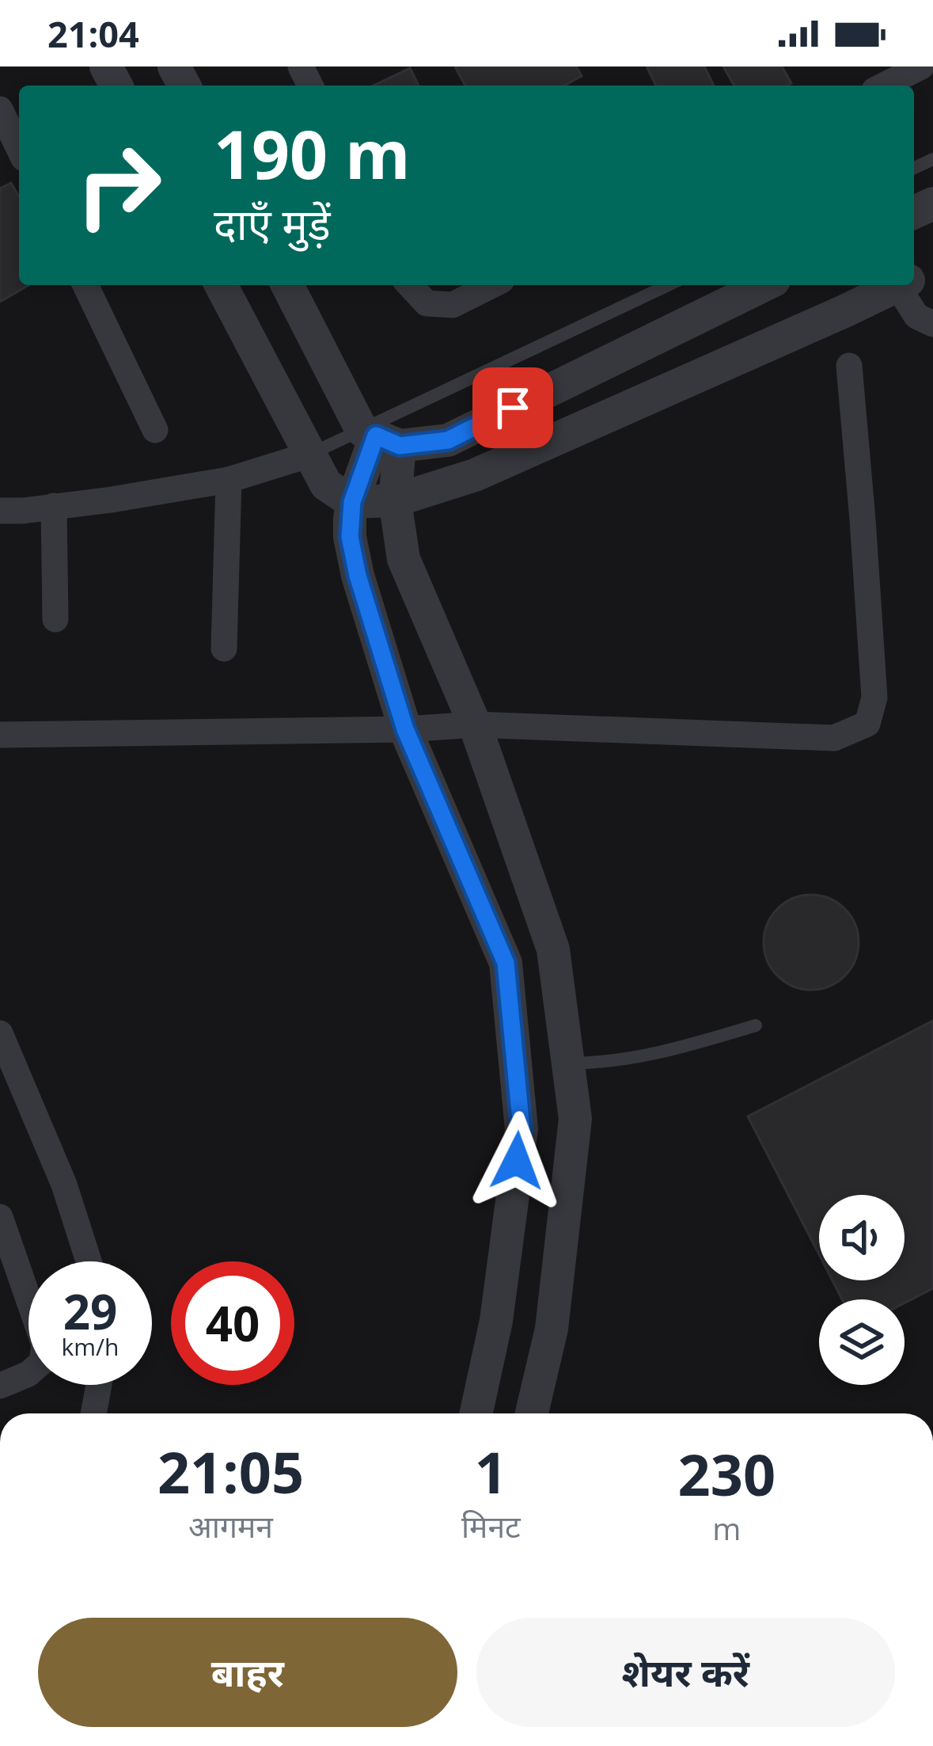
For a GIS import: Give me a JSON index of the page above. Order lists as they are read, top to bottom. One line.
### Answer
{"page":{"status":"21:04","turn":["190 m","दाएँ मुड़ें"],"speed":"29 km/h","limit":"40","eta":["21:05","आगमन","1","मिनट","230","m"],"buttons":["बाहर","शेयर करें"]}}
